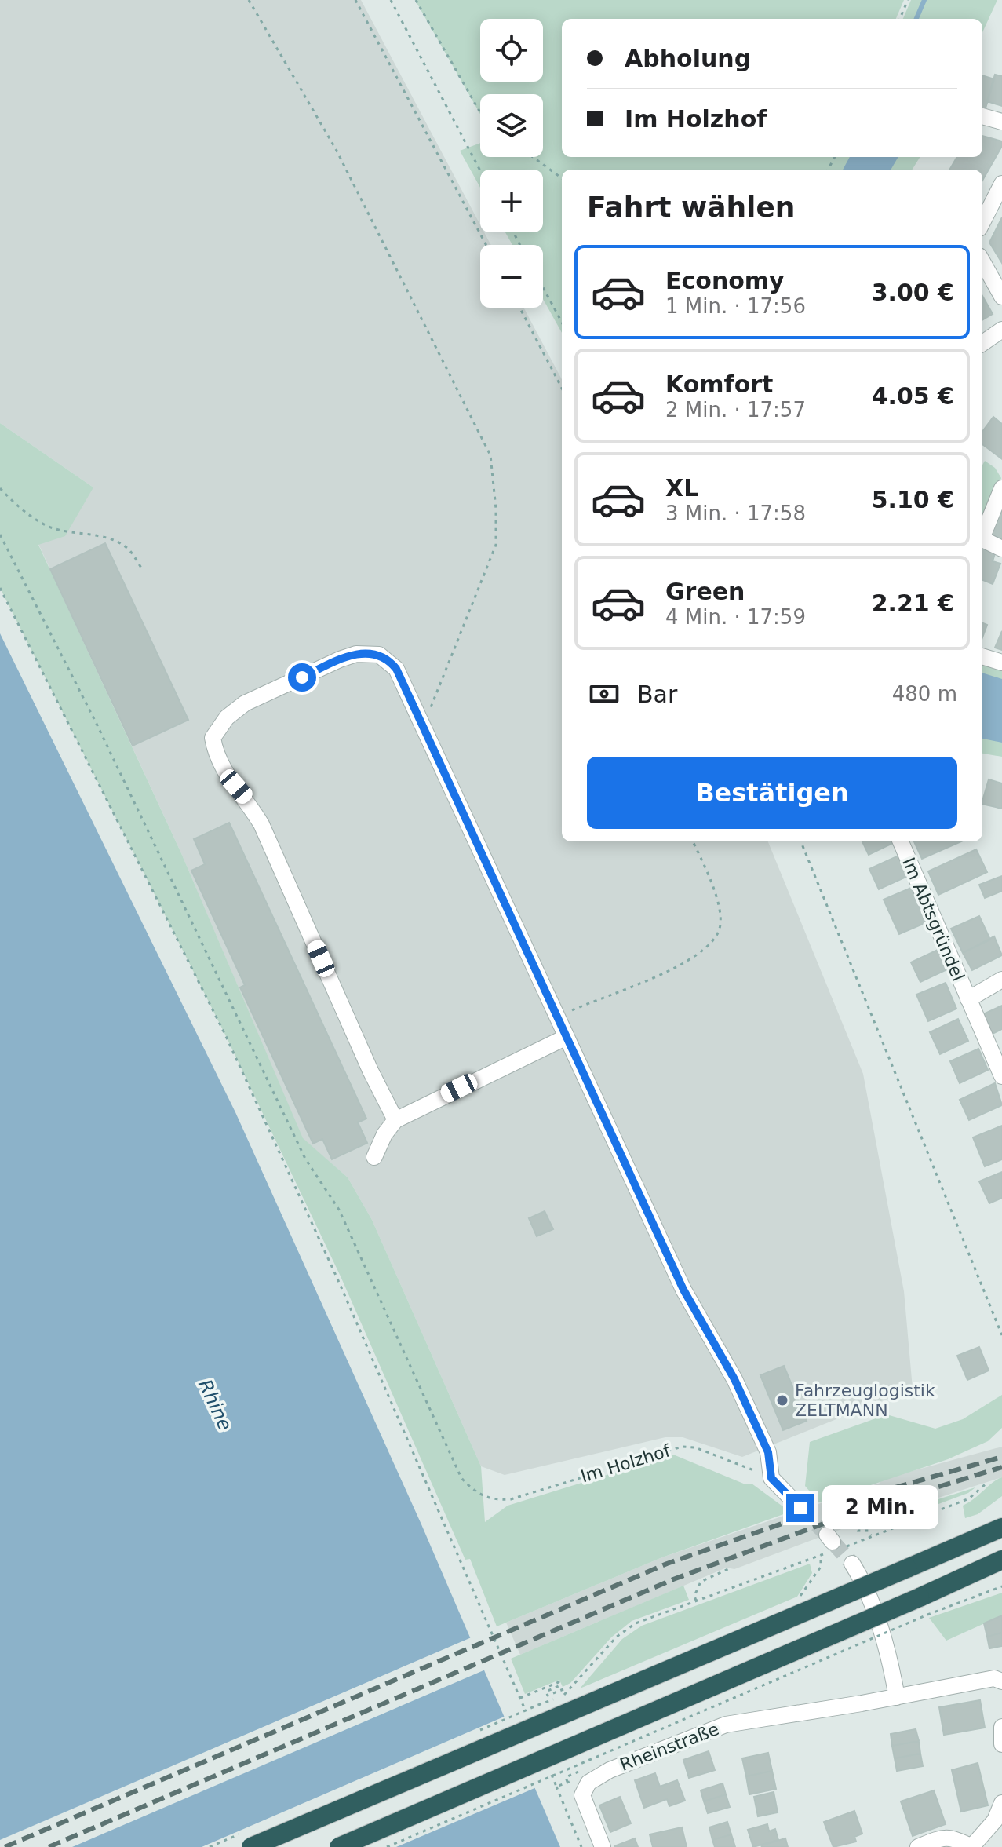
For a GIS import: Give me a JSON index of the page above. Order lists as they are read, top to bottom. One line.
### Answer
{"streets":{"street":["Im Abtsgründel","Rheinstraße"],"path":["Im Holzhof"]},"water":["Rhine"],"places":["Fahrzeuglogistik ZELTMANN"],"page":{"map_buttons":["+","−"],"banner":["Abholung","Im Holzhof"],"heading":"Fahrt wählen","list":[{"name":"Economy","note":"1 Min. · 17:56","value":"3.00 €"},{"name":"Komfort","note":"2 Min. · 17:57","value":"4.05 €"},{"name":"XL","note":"3 Min. · 17:58","value":"5.10 €"},{"name":"Green","note":"4 Min. · 17:59","value":"2.21 €"}],"pay":["Bar","480 m"],"buttons":"Bestätigen","bubble":"2 Min."}}
